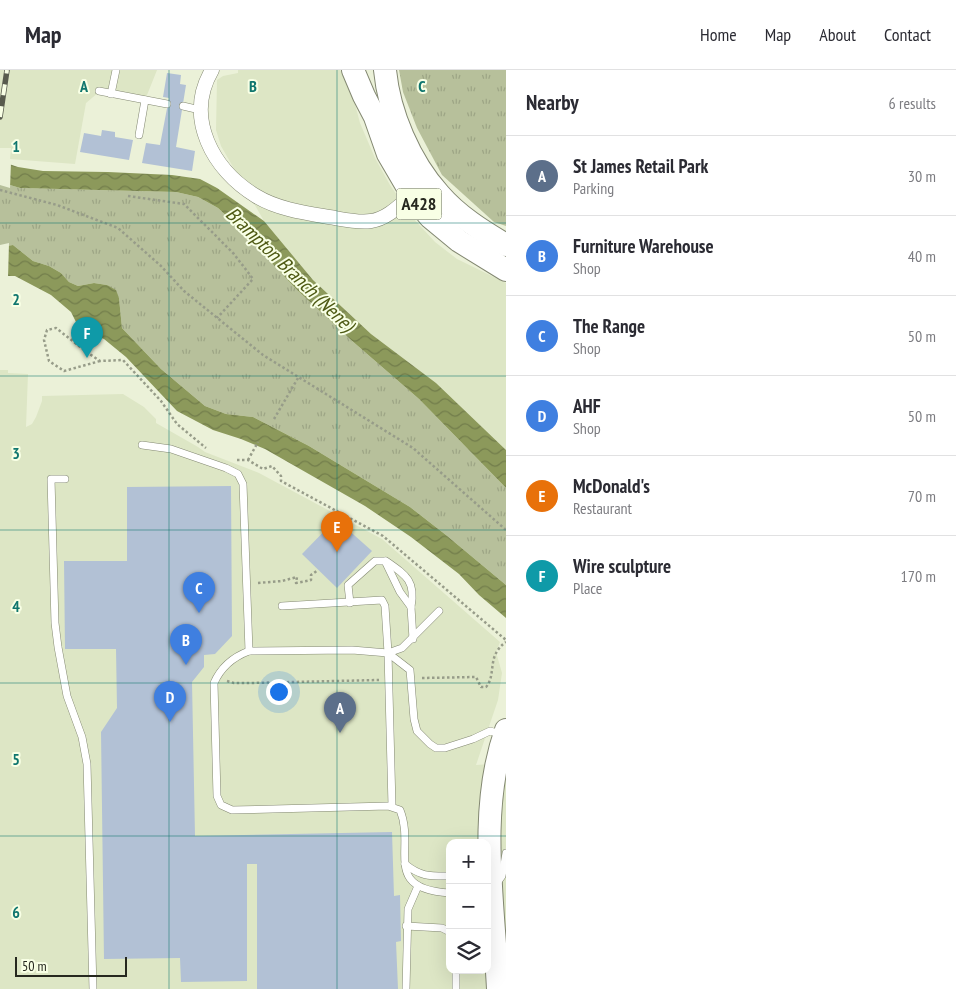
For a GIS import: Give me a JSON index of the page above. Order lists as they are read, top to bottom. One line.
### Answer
{"streets":{"main road":["A428"]},"water":["Brampton Branch (Nene)"],"scale_bar":"50 m","page":{"header":"Map","nav":["Home","Map","About","Contact"],"heading":["Nearby","6 results"],"list":[{"mark":"A","name":"St James Retail Park","note":"Parking","value":"30 m"},{"mark":"B","name":"Furniture Warehouse","note":"Shop","value":"40 m"},{"mark":"C","name":"The Range","note":"Shop","value":"50 m"},{"mark":"D","name":"AHF","note":"Shop","value":"50 m"},{"mark":"E","name":"McDonald's","note":"Restaurant","value":"70 m"},{"mark":"F","name":"Wire sculpture","note":"Place","value":"170 m"}],"pins":["F","E","C","B","D","A"],"map_buttons":["+","−"],"scale":"50 m"},"grid":{"columns":["A","B","C"],"rows":["1","2","3","4","5","6"]}}
